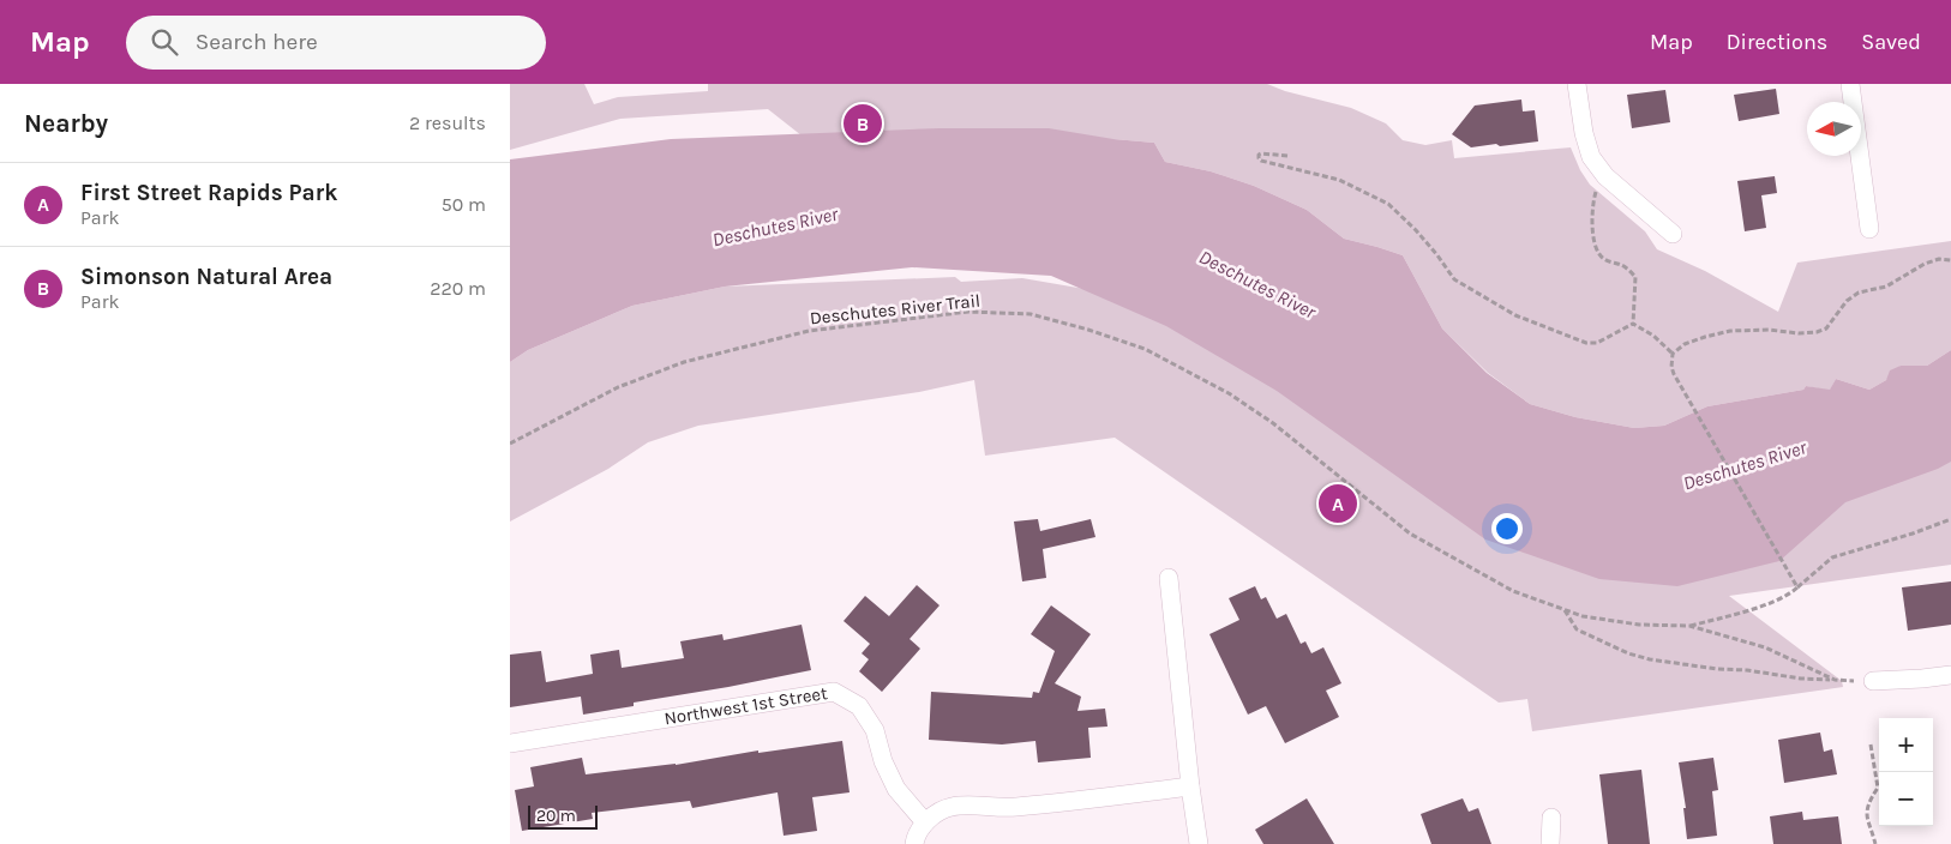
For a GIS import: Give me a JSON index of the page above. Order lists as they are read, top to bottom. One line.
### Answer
{"streets":{"street":["Northwest 1st Street"],"path":["Deschutes River Trail"]},"water":["Deschutes River"],"scale_bar":"20 m","north":"left","page":{"header":"Map","search":"Search here","nav":["Map","Directions","Saved"],"heading":["Nearby","2 results"],"pins":["B","A"],"list":[{"mark":"A","name":"First Street Rapids Park","note":"Park","value":"50 m"},{"mark":"B","name":"Simonson Natural Area","note":"Park","value":"220 m"}],"map_buttons":["+","−"],"scale":"20 m"}}
